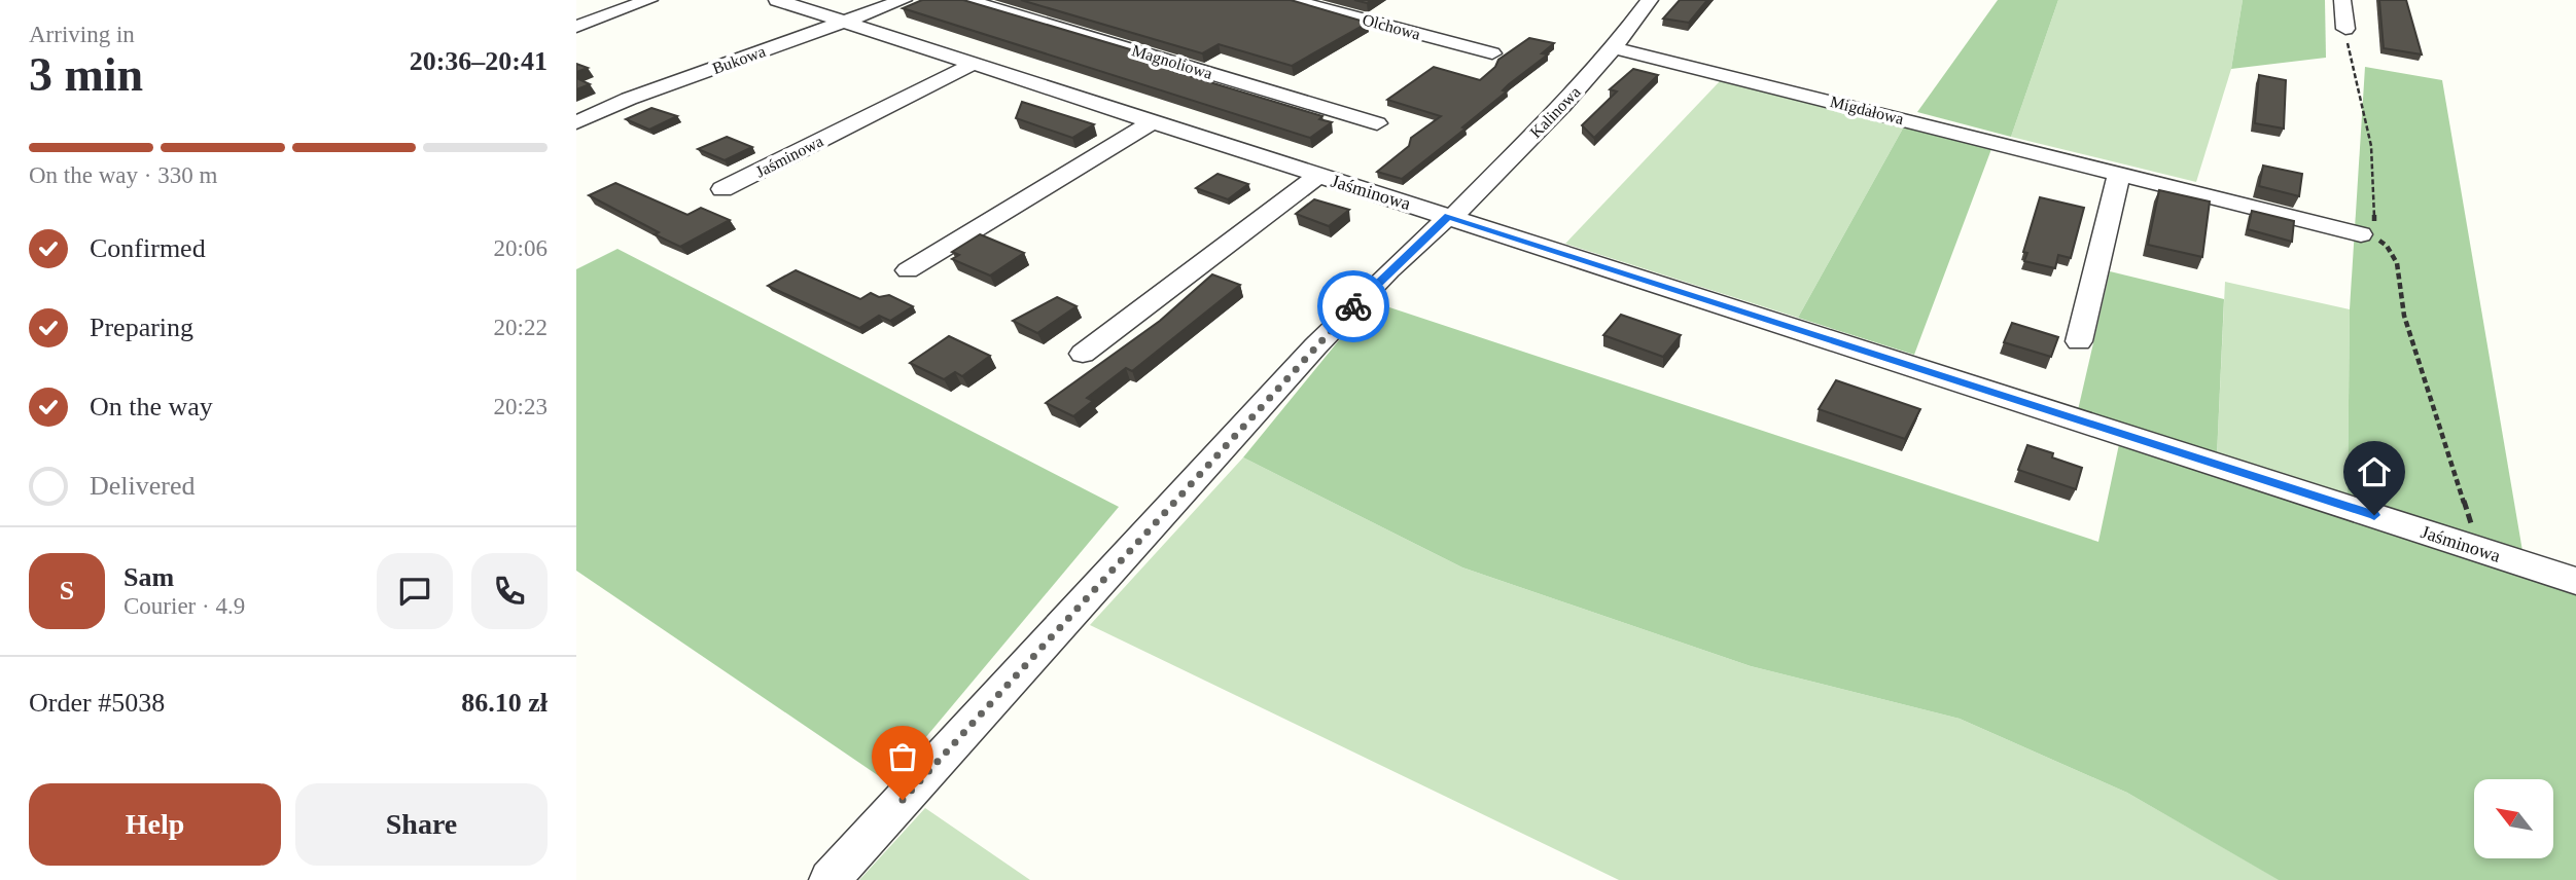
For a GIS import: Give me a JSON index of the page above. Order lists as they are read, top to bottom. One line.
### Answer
{"streets":{"street":["Olchowa","Bukowa","Magnoliowa","Migdałowa","Kalinowa","Jaśminowa"]},"crossings":[["Bukowa","Jaśminowa"],["Migdałowa","Kalinowa"],["Kalinowa","Jaśminowa"]],"north":"top left","page":{"heading":["3 min","Arriving in","20:36–20:41"],"panel":["Sam","Courier · 4.9","Order #5038","86.10 zł"],"bar":"On the way · 330 m","list":[["Confirmed","20:06"],["Preparing","20:22"],["On the way","20:23"],"Delivered"],"round":"S","buttons":["Help","Share"]}}
